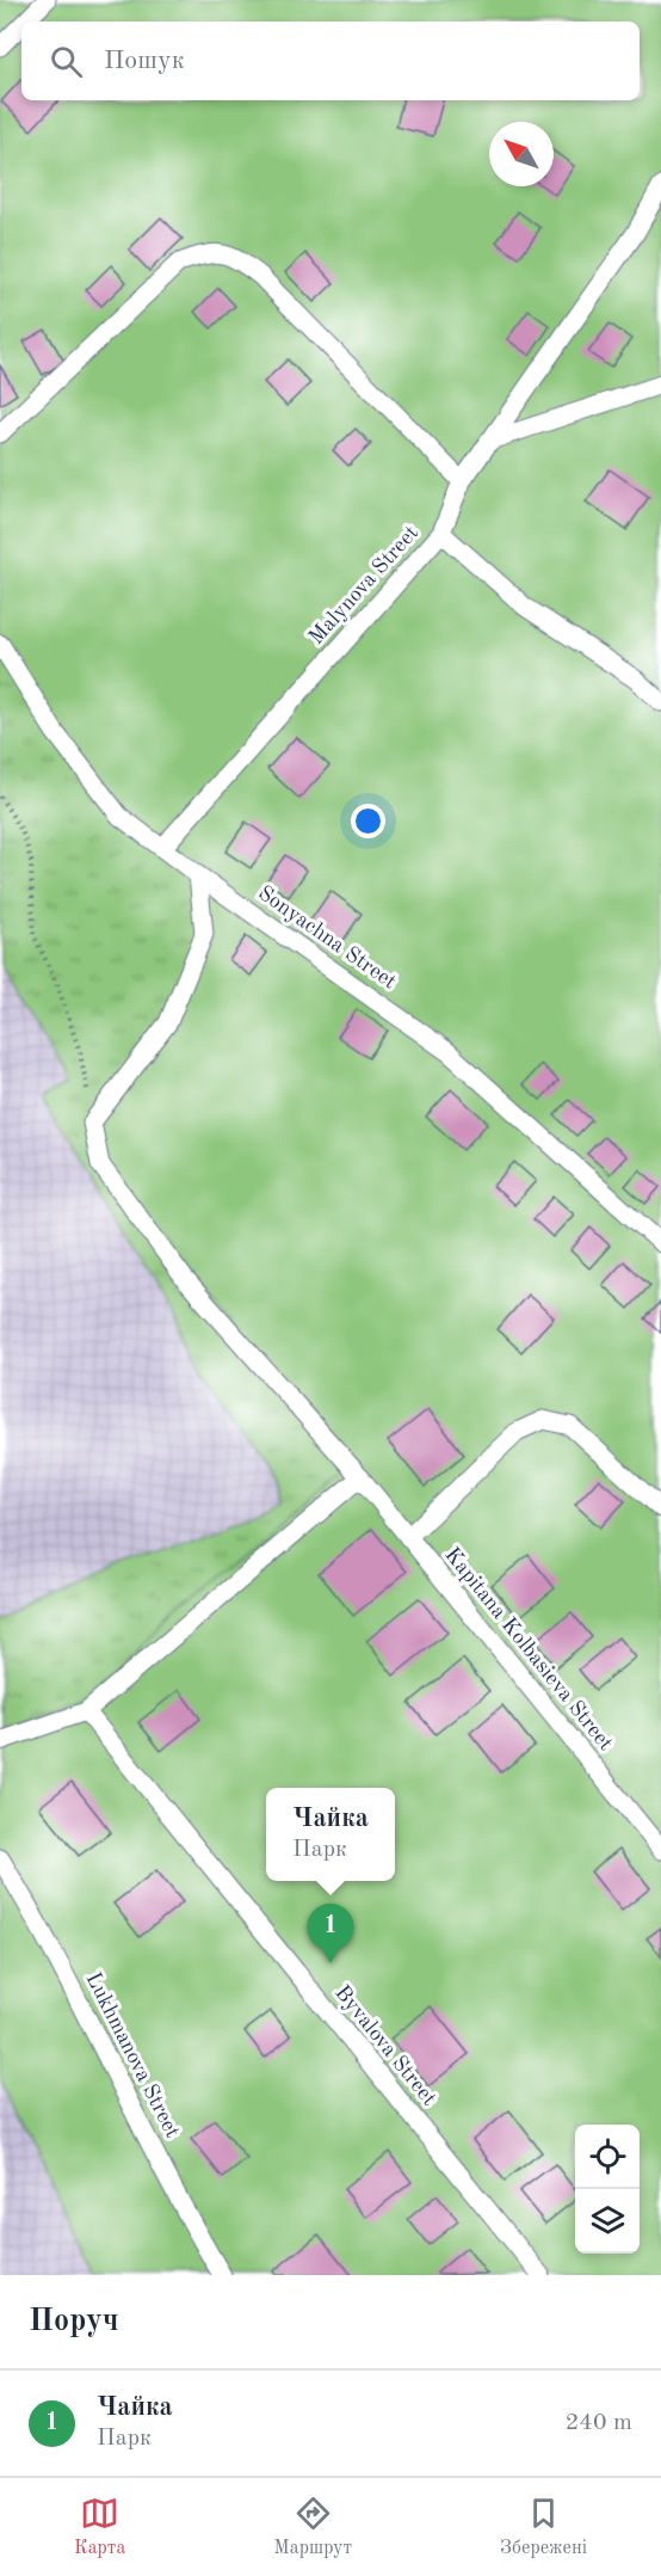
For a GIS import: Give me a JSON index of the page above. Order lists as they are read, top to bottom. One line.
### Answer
{"streets":{"lane":["Malynova Street","Sonyachna Street","Kapitana Kolbasieva Street","Byvalova Street","Lukhmanova Street"]},"crossings":[["Malynova Street","Sonyachna Street"]],"north":"top left","page":{"search":"Пошук","popup":["Чайка","Парк"],"pins":"1","heading":"Поруч","list":[{"mark":"1","name":"Чайка","note":"Парк","value":"240 m"}],"nav":["Карта","Маршрут","Збережені"]}}
